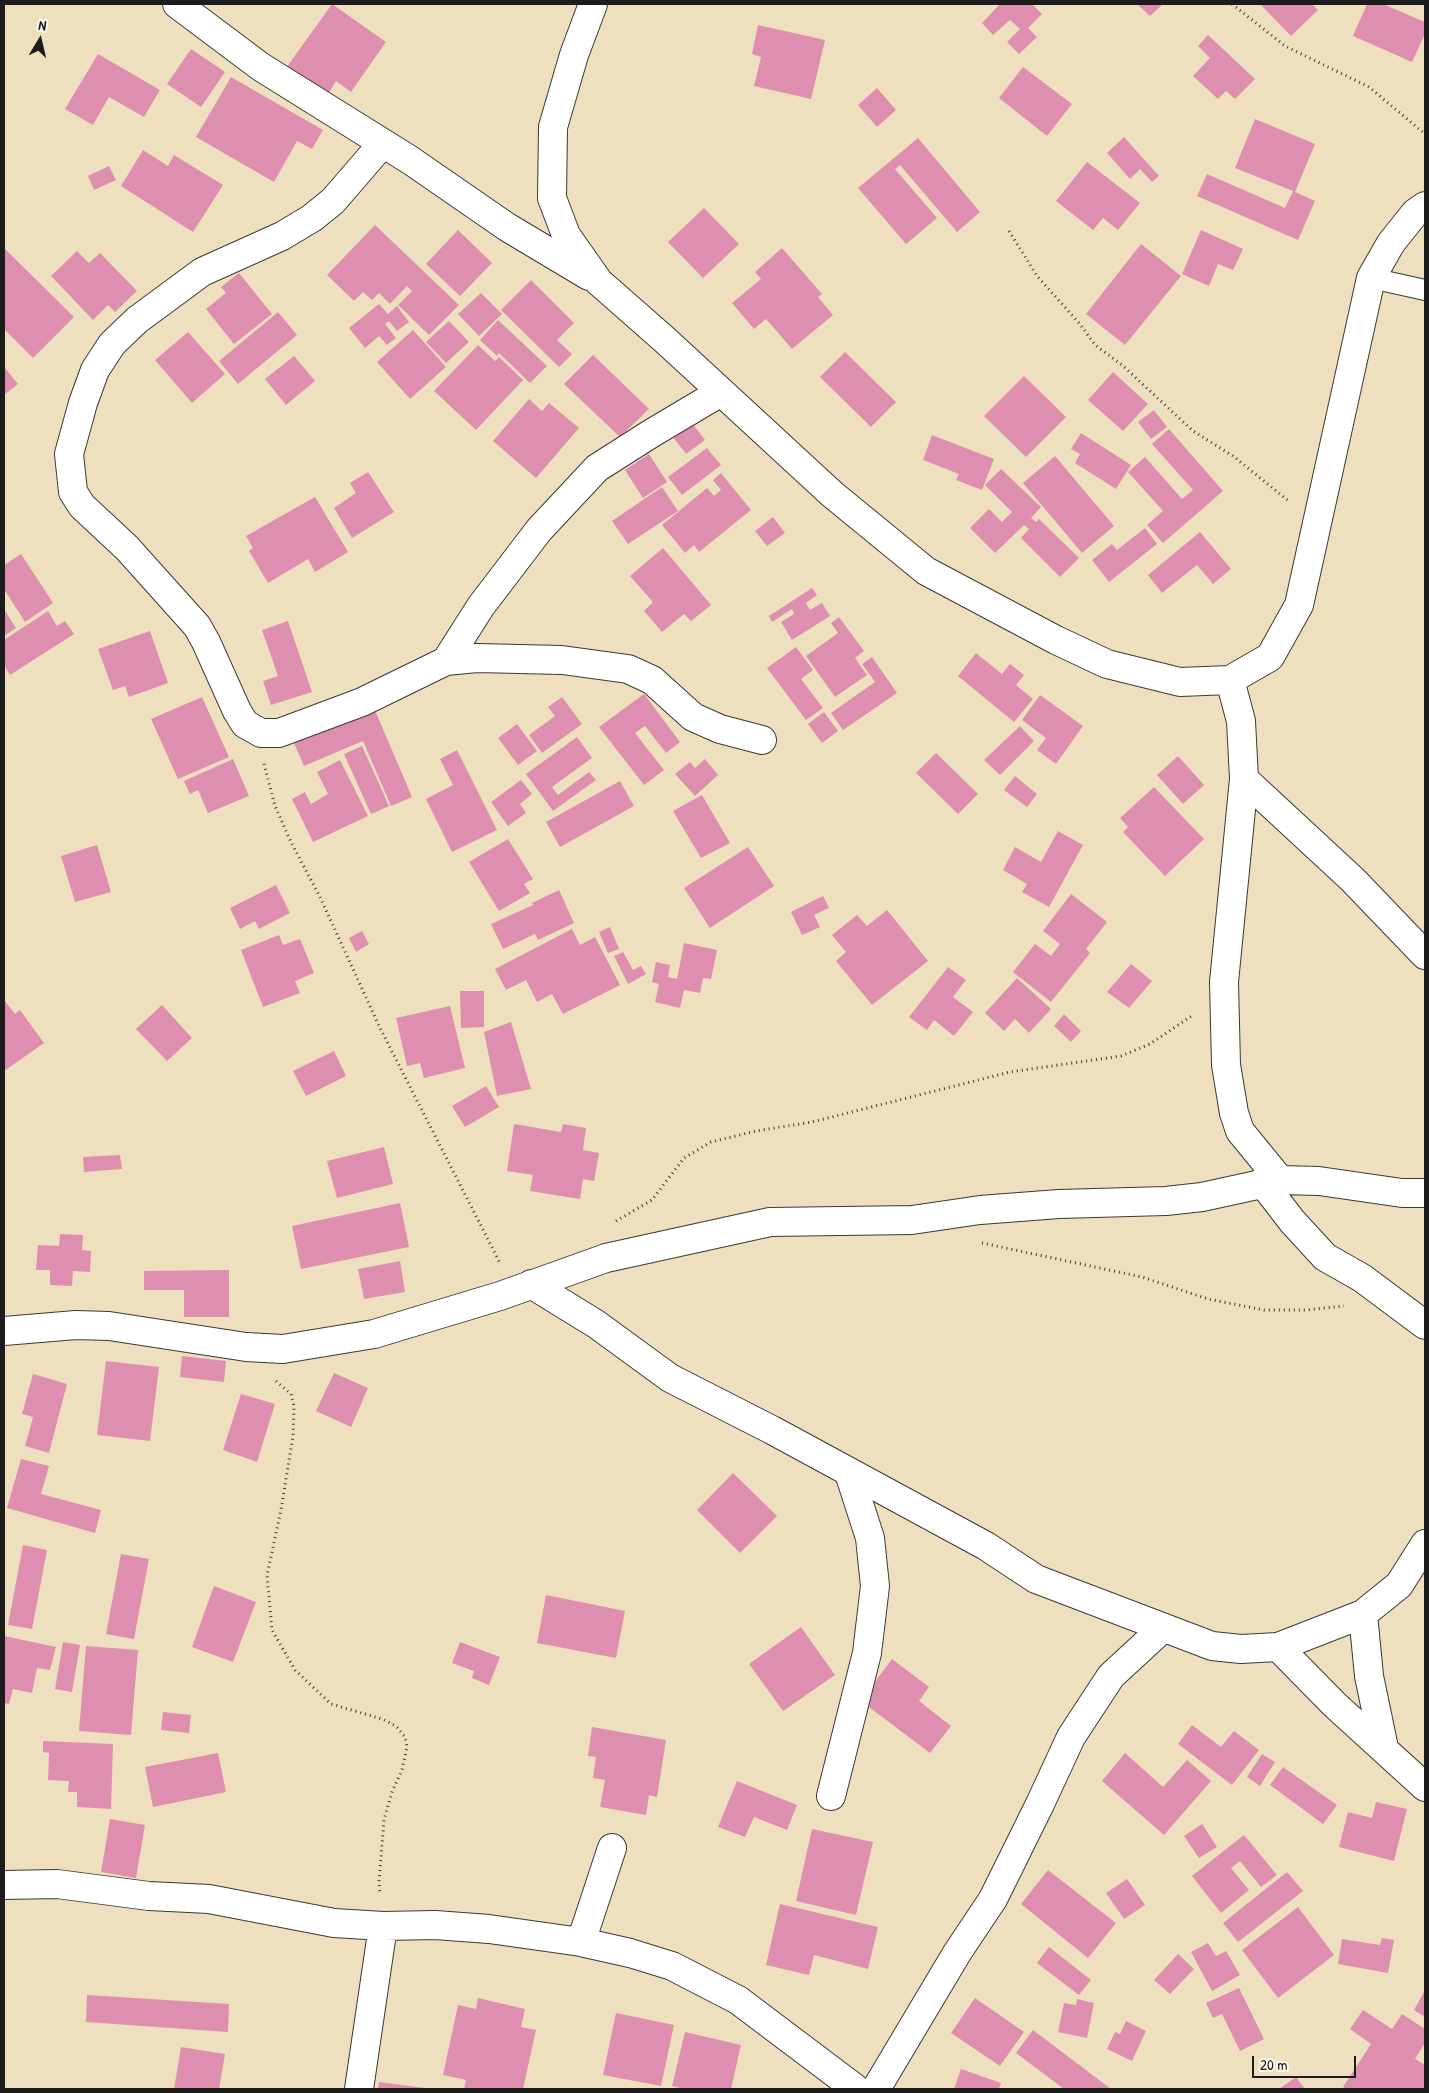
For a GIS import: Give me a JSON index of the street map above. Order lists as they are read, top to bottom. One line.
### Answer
{"scale_bar":"20 m","north":"top"}
